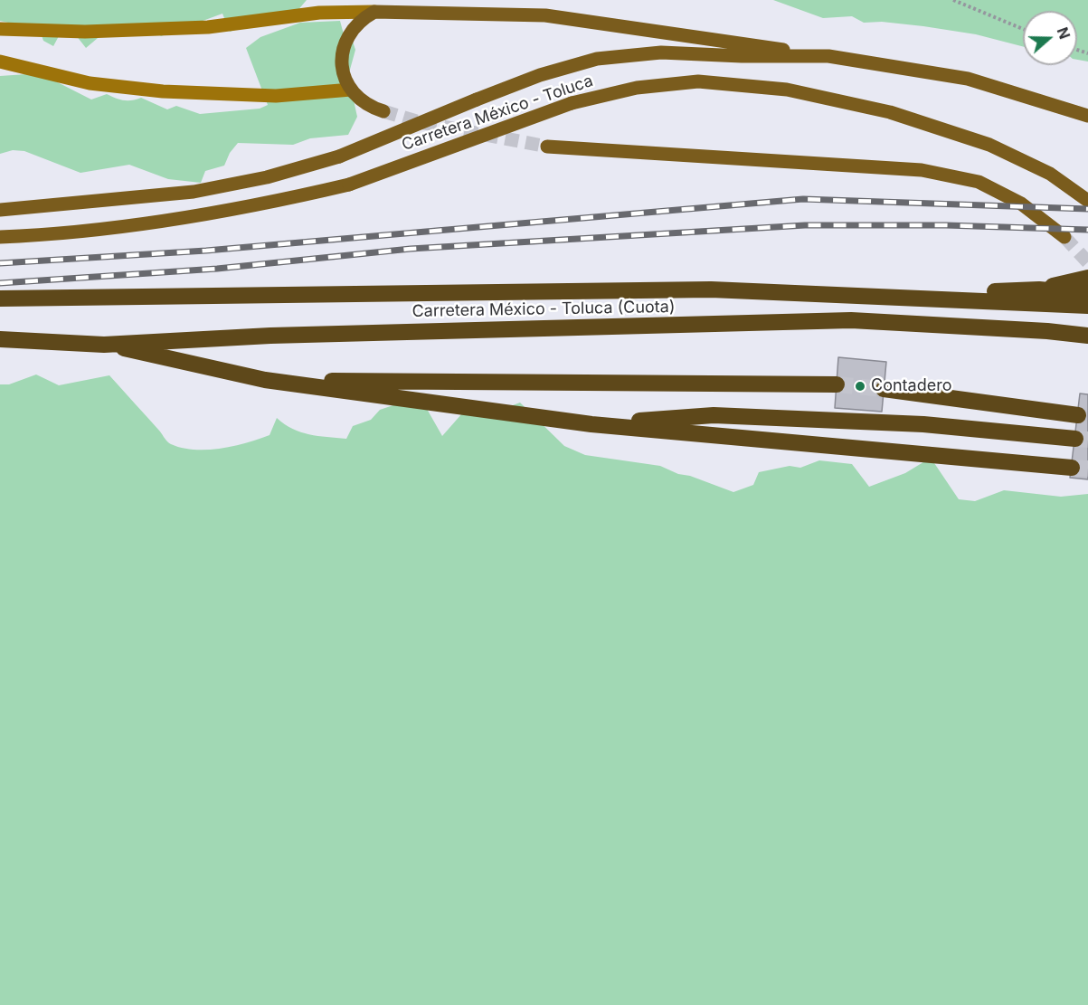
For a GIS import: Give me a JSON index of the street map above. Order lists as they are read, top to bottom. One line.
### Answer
{"streets":{"highway":["Carretera México - Toluca (Cuota)"],"main road":["Carretera México - Toluca"]},"places":["Contadero"],"north":"right"}
